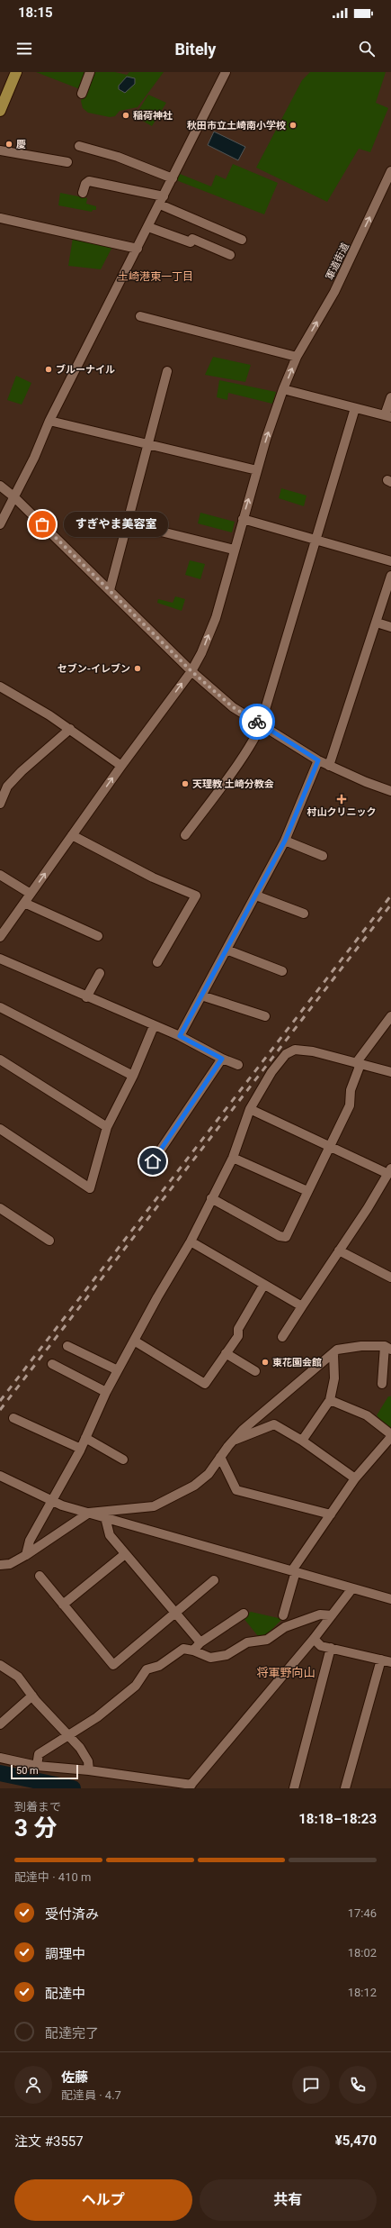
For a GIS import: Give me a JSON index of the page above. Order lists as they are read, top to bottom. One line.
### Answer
{"streets":{"street":["軍道街道"]},"districts":["土崎港東一丁目","将軍野向山"],"places":{"other":["稲荷神社","秋田市立土崎南小学校","慶","ブルーナイル","すぎやま美容室","セブン-イレブン","天理教 土崎分教会","東花園会館"],"health":["村山クリニック"]},"scale_bar":"50 m","page":{"status":"18:15","header":"Bitely","bubble":"すぎやま美容室","scale":"50 m","heading":["3 分","到着まで","18:18–18:23"],"panel":["佐藤","配達員 · 4.7","注文 #3557","¥5,470"],"bar":"配達中 · 410 m","list":[["受付済み","17:46"],["調理中","18:02"],["配達中","18:12"],"配達完了"],"buttons":["ヘルプ","共有"]}}
